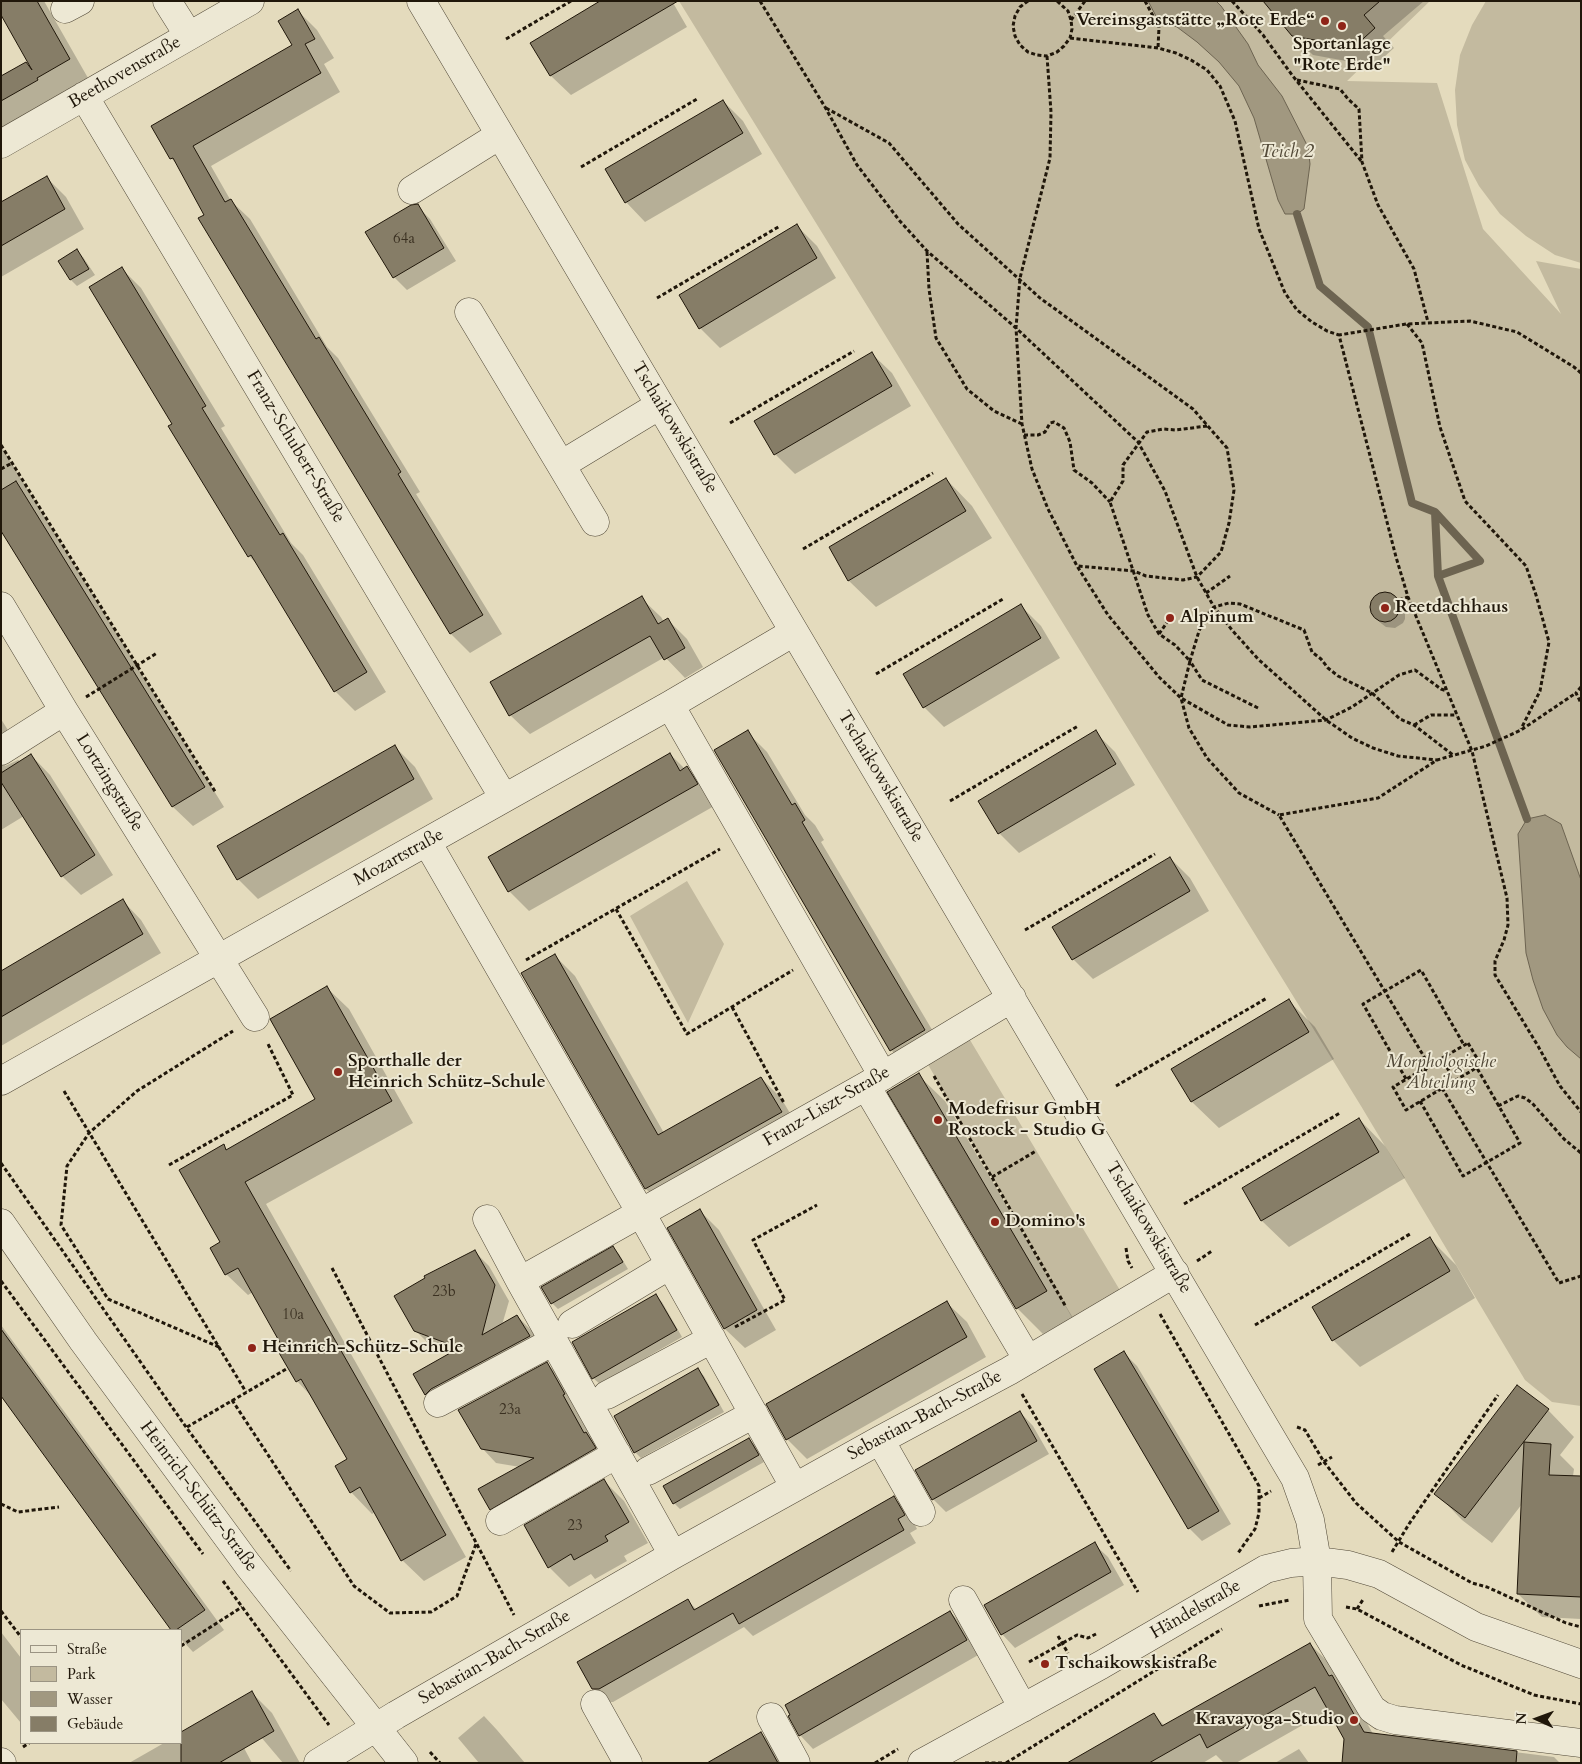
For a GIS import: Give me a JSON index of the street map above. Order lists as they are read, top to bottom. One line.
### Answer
{"streets":{"street":["Beethovenstraße","Tschaikowskistraße","Franz-Schubert-Straße","Lortzingstraße","Mozartstraße","Franz-Liszt-Straße","Sebastian-Bach-Straße","Heinrich-Schütz-Straße","Händelstraße"]},"crossings":[["Beethovenstraße","Franz-Schubert-Straße"],["Tschaikowskistraße","Mozartstraße"],["Tschaikowskistraße","Franz-Liszt-Straße"],["Tschaikowskistraße","Sebastian-Bach-Straße"],["Tschaikowskistraße","Händelstraße"],["Franz-Schubert-Straße","Mozartstraße"],["Lortzingstraße","Mozartstraße"],["Sebastian-Bach-Straße","Heinrich-Schütz-Straße"]],"water":["Teich 2"],"parks":["Morphologische Abteilung"],"places":["Vereinsgaststätte „Rote Erde“","Sportanlage \"Rote Erde\"","Reetdachhaus","Alpinum","Sporthalle der Heinrich Schütz-Schule","Modefrisur GmbH Rostock - Studio G","Domino's","Heinrich-Schütz-Schule","Tschaikowskistraße","Kravayoga-Studio"],"house_numbers":["64a","23b","10a","23a","23"],"legend":["Straße","Park","Wasser","Gebäude"],"north":"left"}
